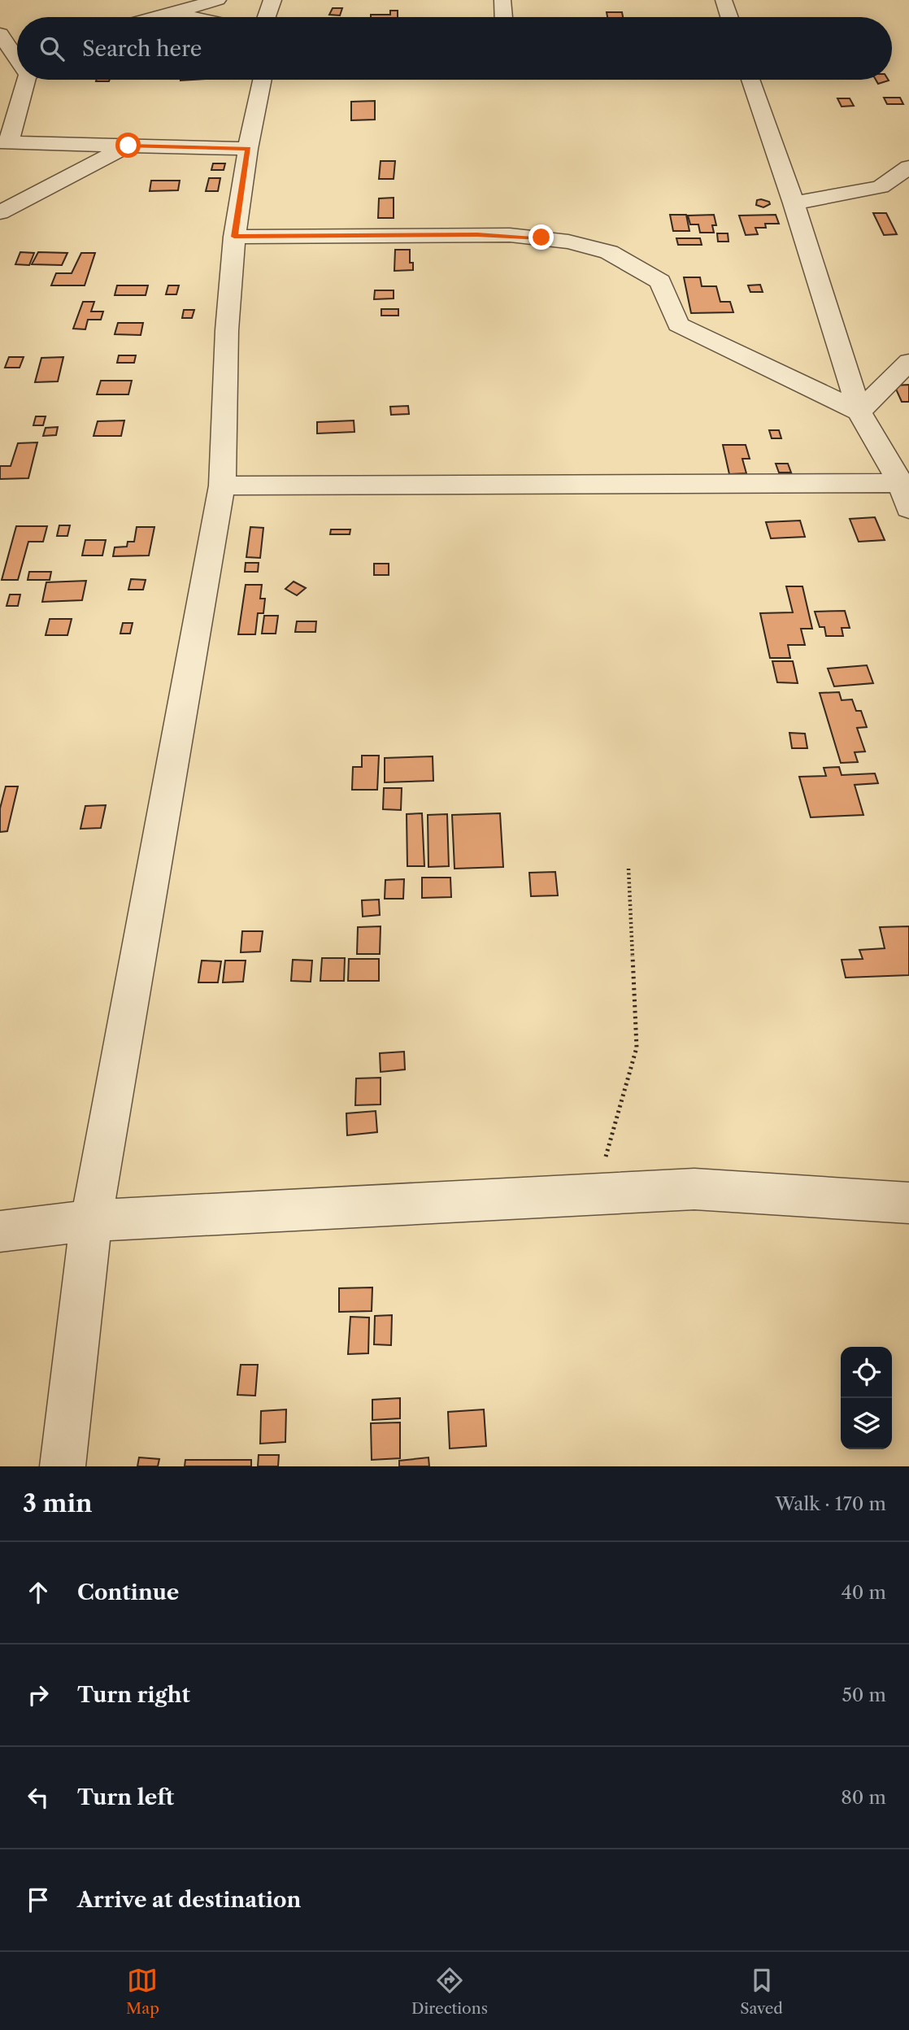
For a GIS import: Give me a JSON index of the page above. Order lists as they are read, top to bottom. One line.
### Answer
{"page":{"search":"Search here","heading":["3 min","Walk · 170 m"],"list":[["Continue","40 m"],["Turn right","50 m"],["Turn left","80 m"],"Arrive at destination"],"nav":["Map","Directions","Saved"]}}
